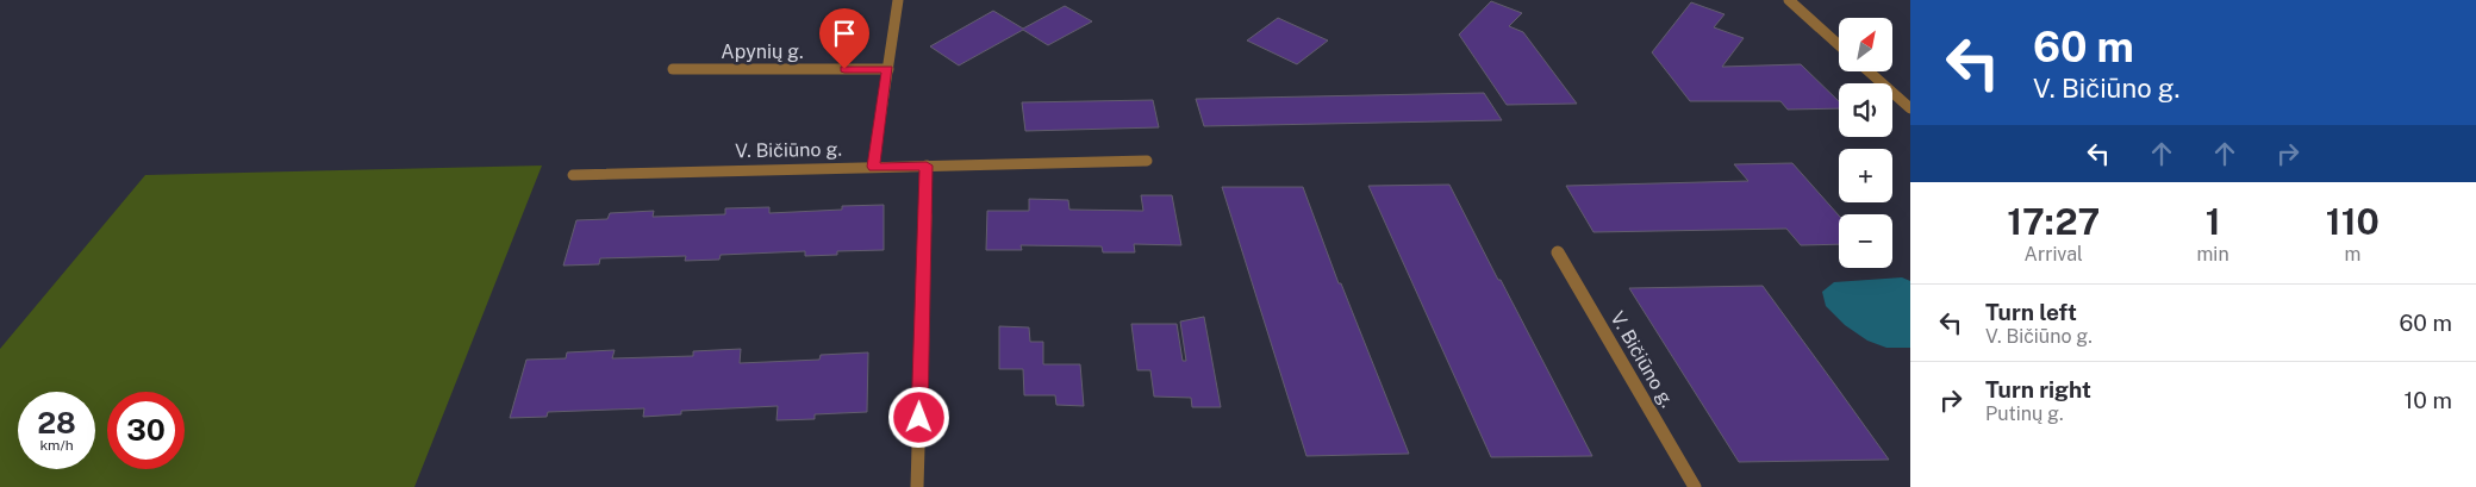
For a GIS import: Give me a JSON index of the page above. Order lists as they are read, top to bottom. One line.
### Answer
{"streets":{"street":["Apynių g.","V. Bičiūno g."]},"north":"top right","page":{"turn":["60 m","V. Bičiūno g."],"map_buttons":["+","−"],"eta":["17:27","Arrival","1","min","110","m"],"list":[{"name":"Turn left","note":"V. Bičiūno g.","value":"60 m"},{"name":"Turn right","note":"Putinų g.","value":"10 m"}],"speed":"28 km/h","limit":"30"}}
